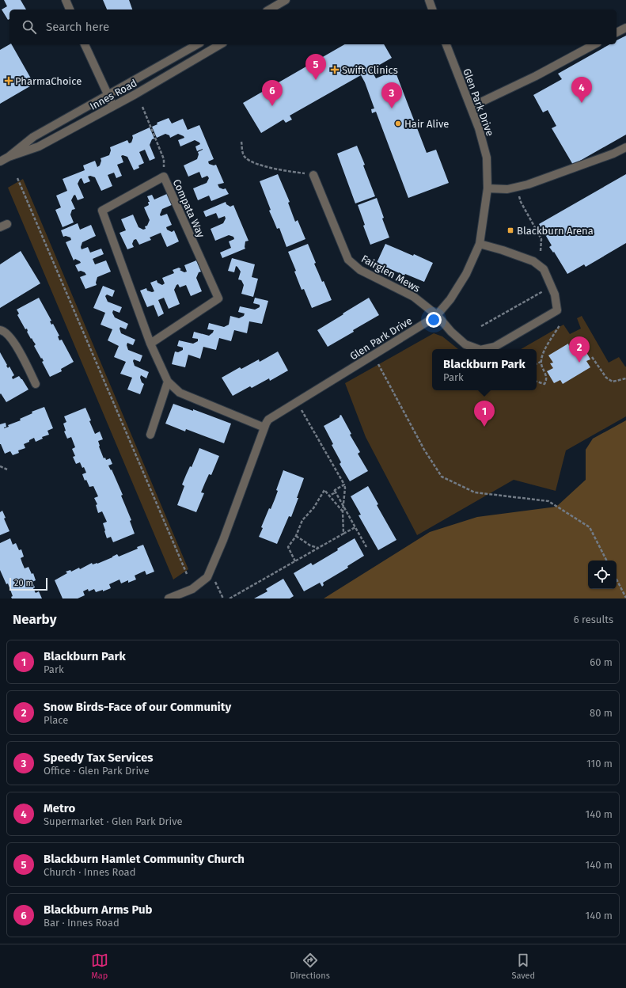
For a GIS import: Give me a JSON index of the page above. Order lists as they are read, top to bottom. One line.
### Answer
{"streets":{"street":["Innes Road","Glen Park Drive","Compata Way","Fairglen Mews"]},"crossings":[["Glen Park Drive","Compata Way"],["Glen Park Drive","Fairglen Mews"]],"places":{"health":["Swift Clinics","PharmaChoice"],"other":["Hair Alive"],"transit":["Blackburn Arena"]},"scale_bar":"20 m","page":{"search":"Search here","pins":["5","4","6","3","2","1"],"popup":["Blackburn Park","Park"],"scale":"20 m","heading":["Nearby","6 results"],"list":[{"mark":"1","name":"Blackburn Park","note":"Park","value":"60 m"},{"mark":"2","name":"Snow Birds-Face of our Community","note":"Place","value":"80 m"},{"mark":"3","name":"Speedy Tax Services","note":"Office · Glen Park Drive","value":"110 m"},{"mark":"4","name":"Metro","note":"Supermarket · Glen Park Drive","value":"140 m"},{"mark":"5","name":"Blackburn Hamlet Community Church","note":"Church · Innes Road","value":"140 m"},{"mark":"6","name":"Blackburn Arms Pub","note":"Bar · Innes Road","value":"140 m"}],"nav":["Map","Directions","Saved"]}}
